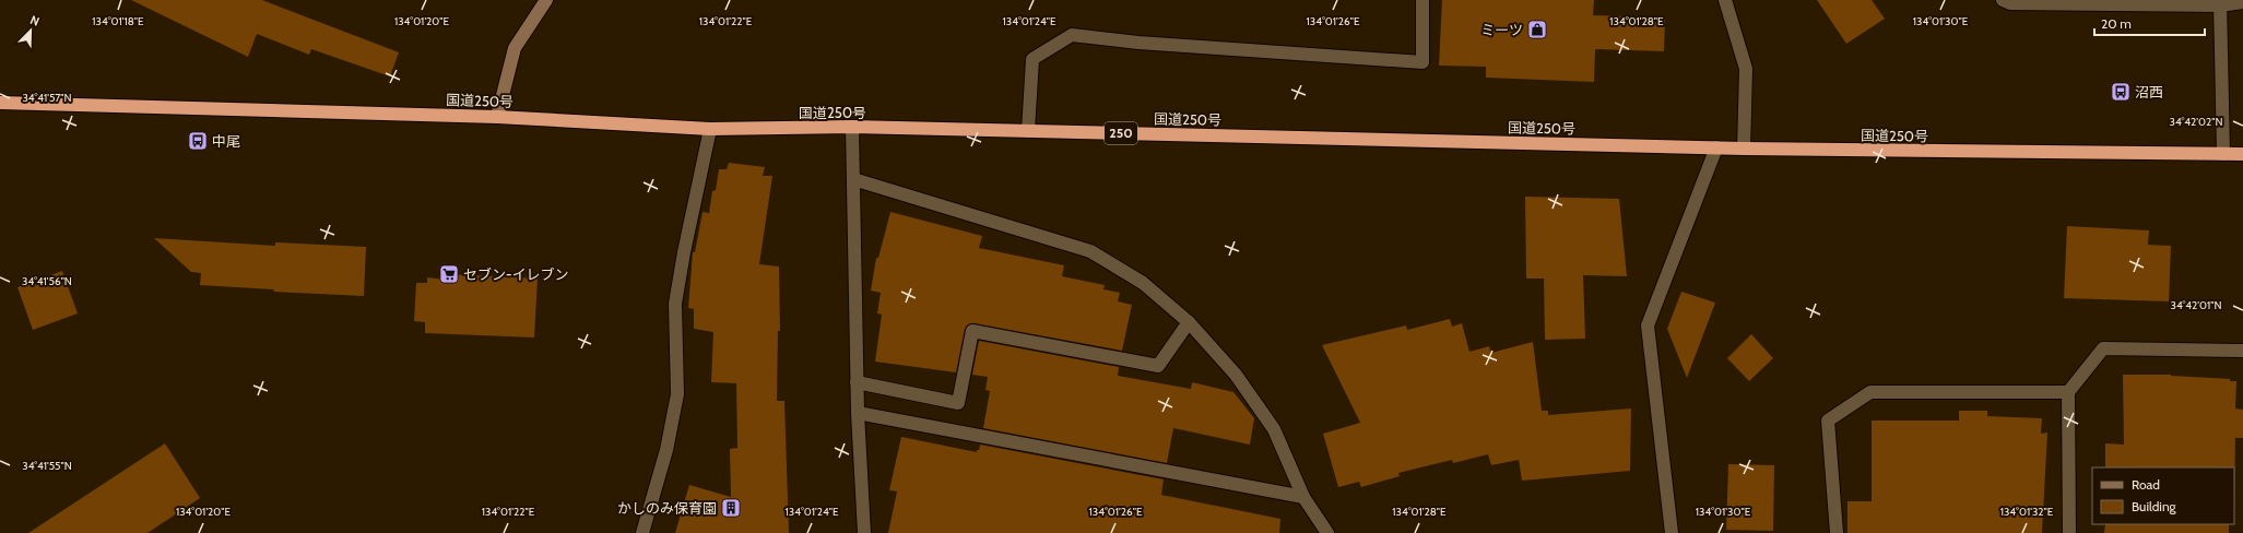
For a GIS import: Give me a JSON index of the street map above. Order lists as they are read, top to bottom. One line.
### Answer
{"streets":{"highway":["国道250号","250"]},"places":{"shop":["ミーツ"],"bus stop":["沼西","中尾"],"supermarket":["セブン-イレブン"],"building":["かしのみ保育園"]},"legend":["Road","Building"],"scale_bar":"20 m","north":"top right","coordinates":["134°01'20\"E","134°01'22\"E","134°01'24\"E","134°01'26\"E","134°01'28\"E","134°01'30\"E","134°01'18\"E","34°41'57\"N","34°42'02\"N","34°41'56\"N","34°42'01\"N","34°41'55\"N","134°01'32\"E"]}
